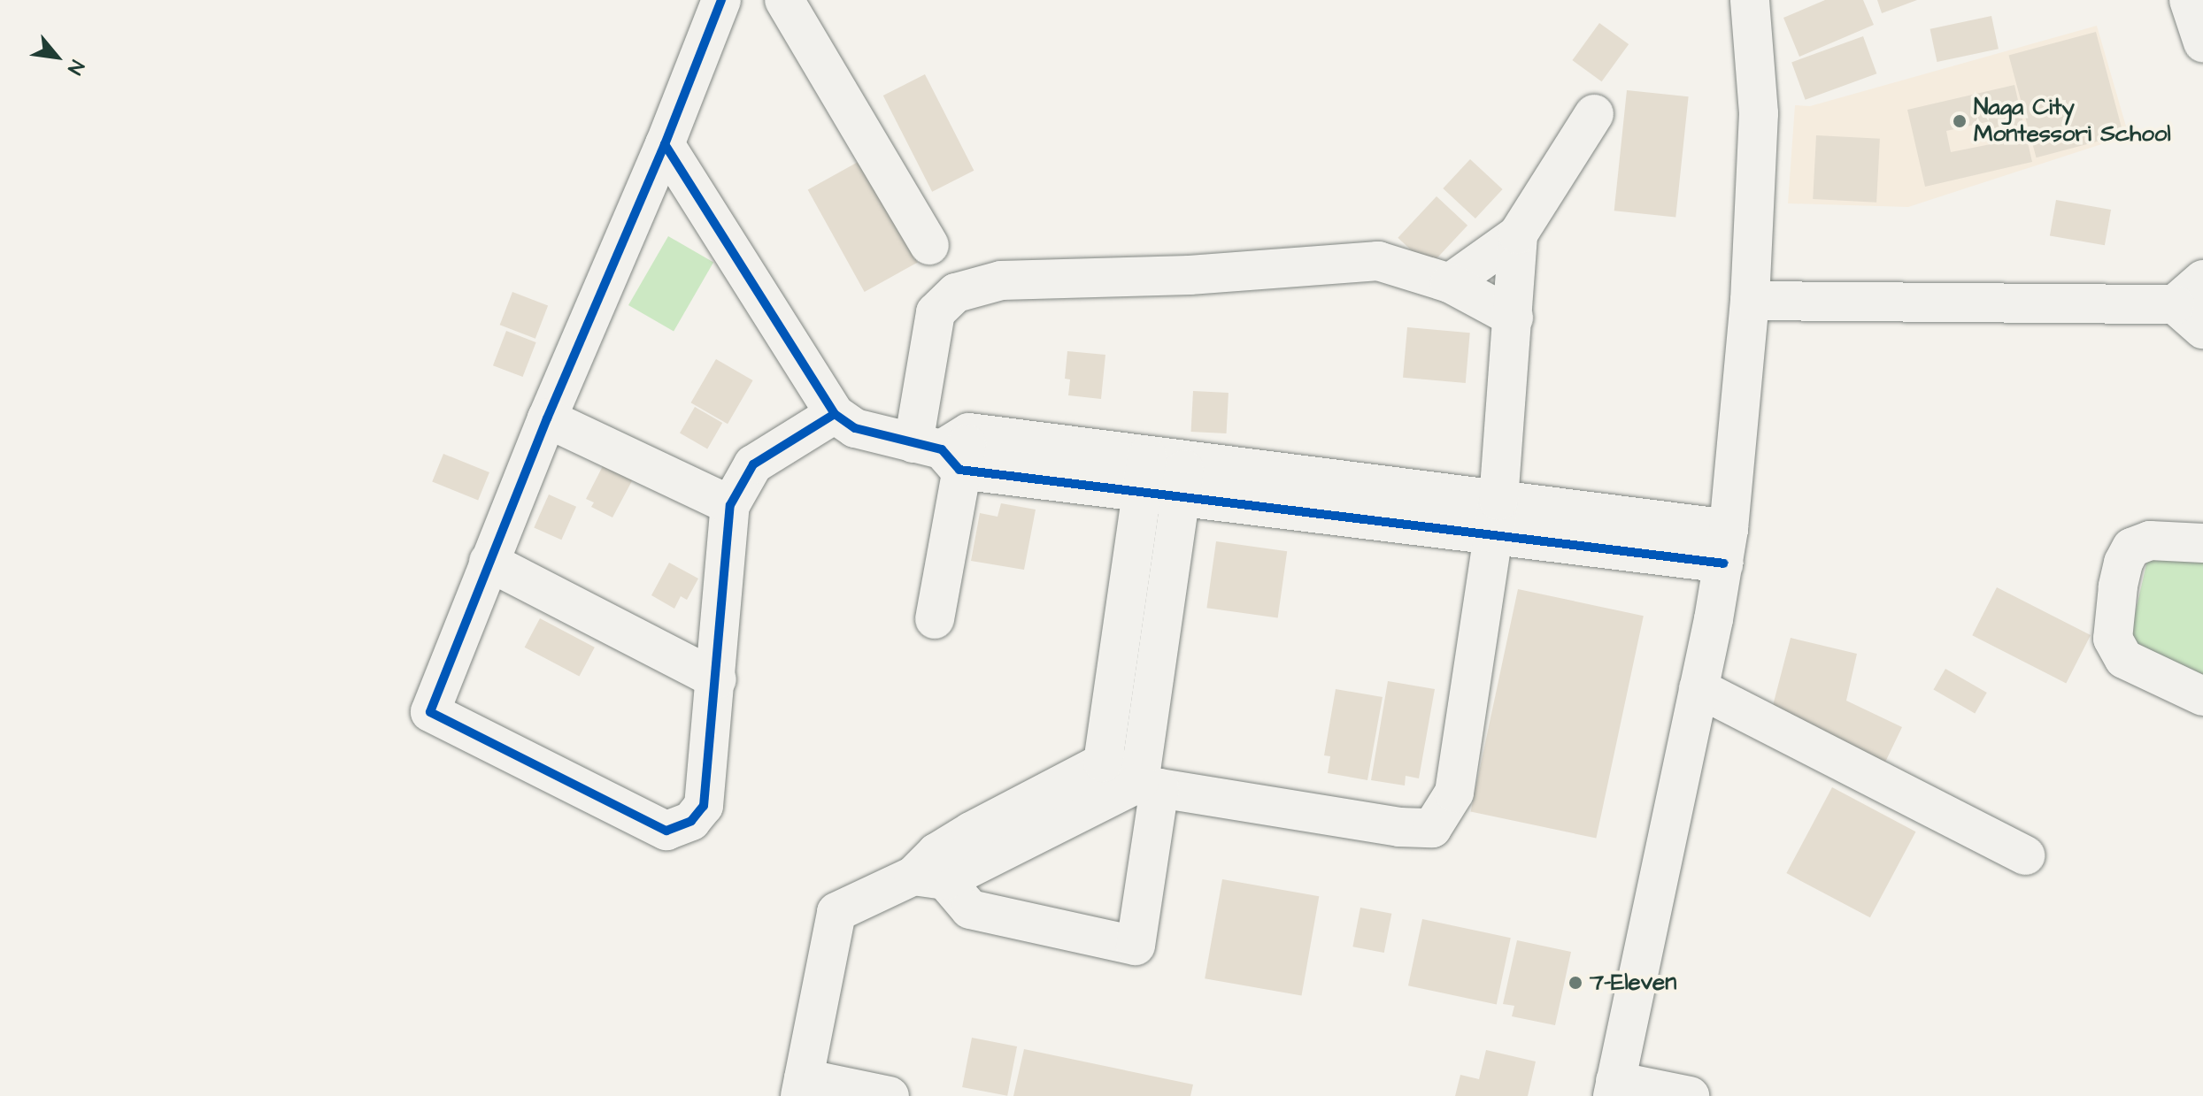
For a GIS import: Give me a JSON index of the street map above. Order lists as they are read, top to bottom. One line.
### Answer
{"places":["Naga City Montessori School","7-Eleven"],"north":"bottom right"}
